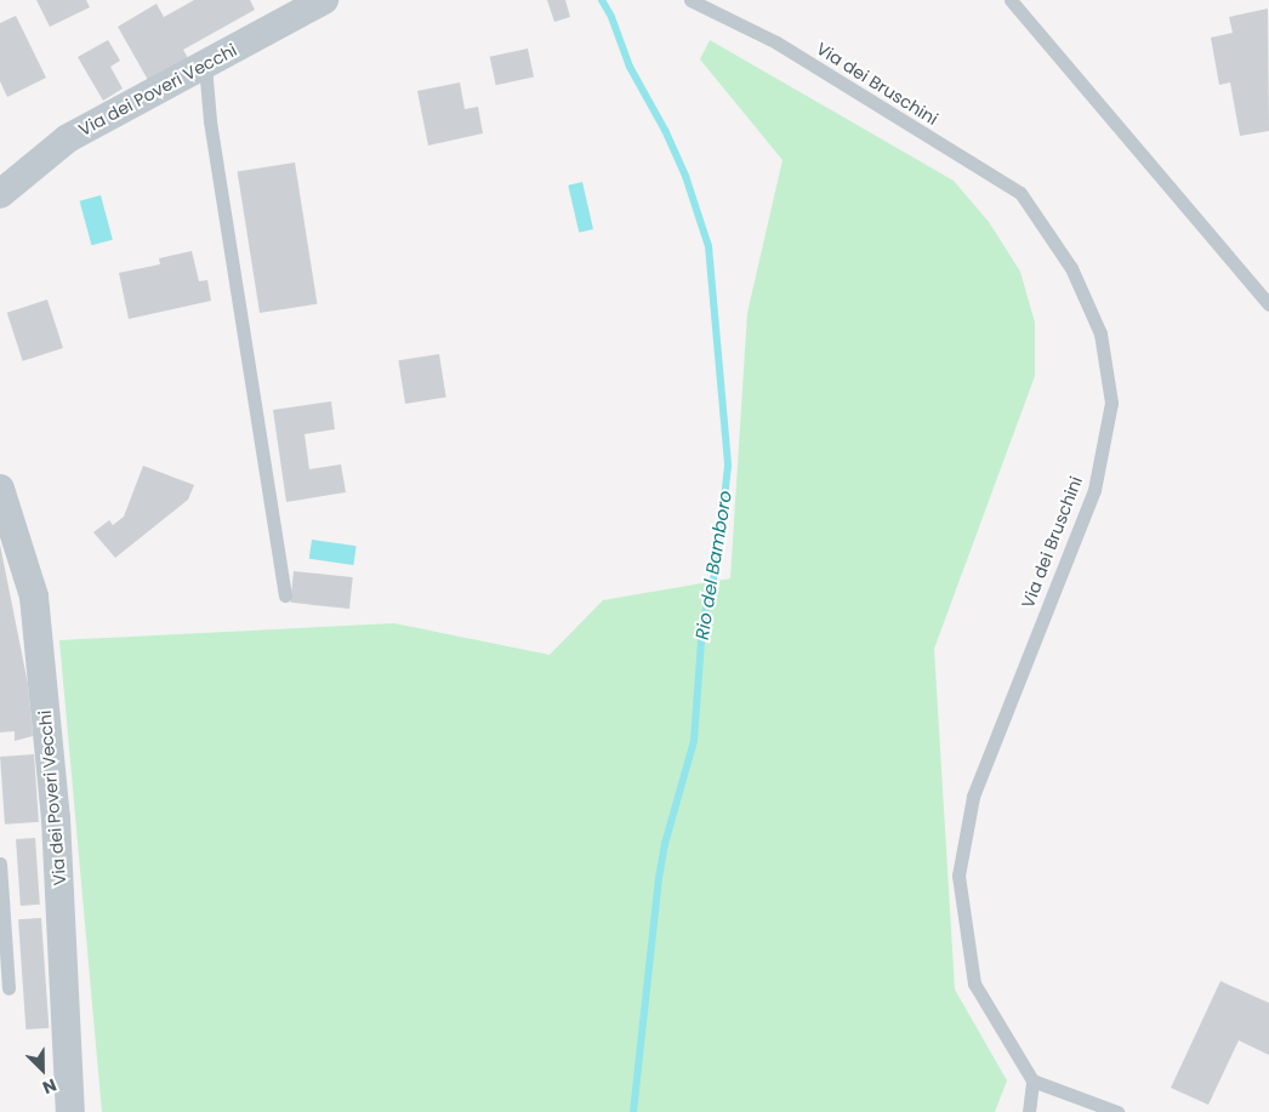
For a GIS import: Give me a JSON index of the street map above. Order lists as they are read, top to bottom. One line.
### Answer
{"streets":{"street":["Via dei Poveri Vecchi"],"lane":["Via dei Bruschini"]},"water":["Rio del Bamboro"],"north":"bottom right"}
